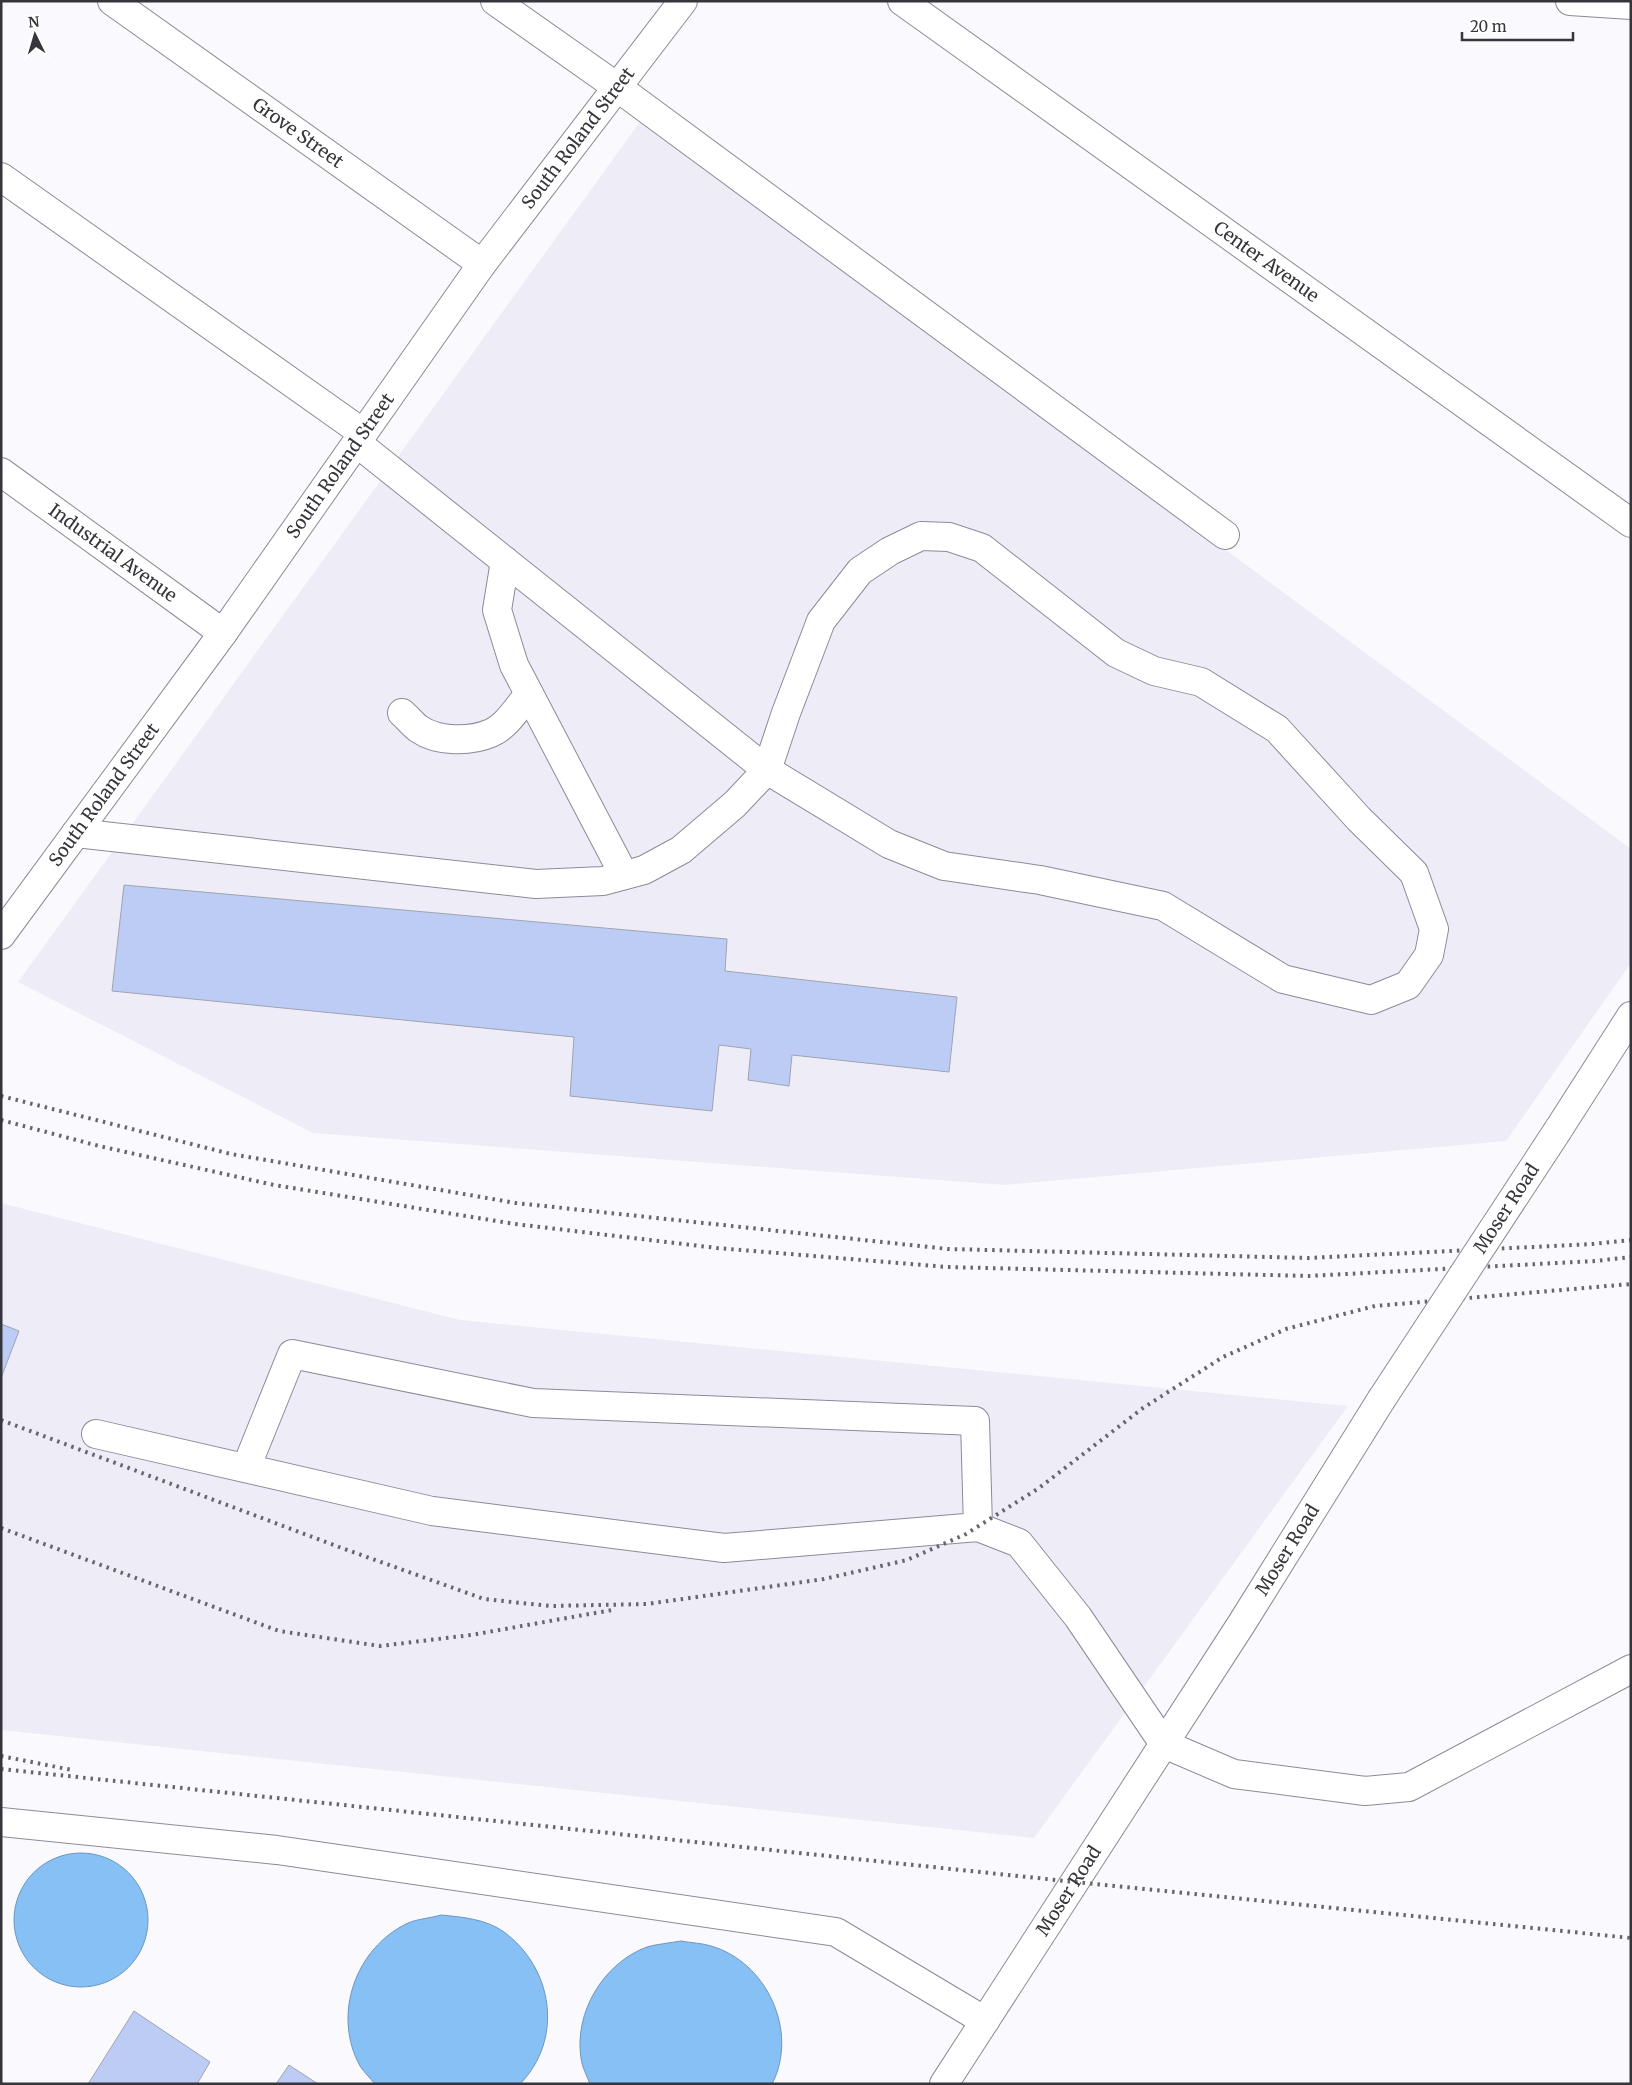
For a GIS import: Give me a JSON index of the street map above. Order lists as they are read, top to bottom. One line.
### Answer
{"streets":{"street":["Grove Street","South Roland Street","Center Avenue","Industrial Avenue","Moser Road"]},"crossings":[["Grove Street","South Roland Street"],["South Roland Street","Industrial Avenue"]],"scale_bar":"20 m","north":"top"}
